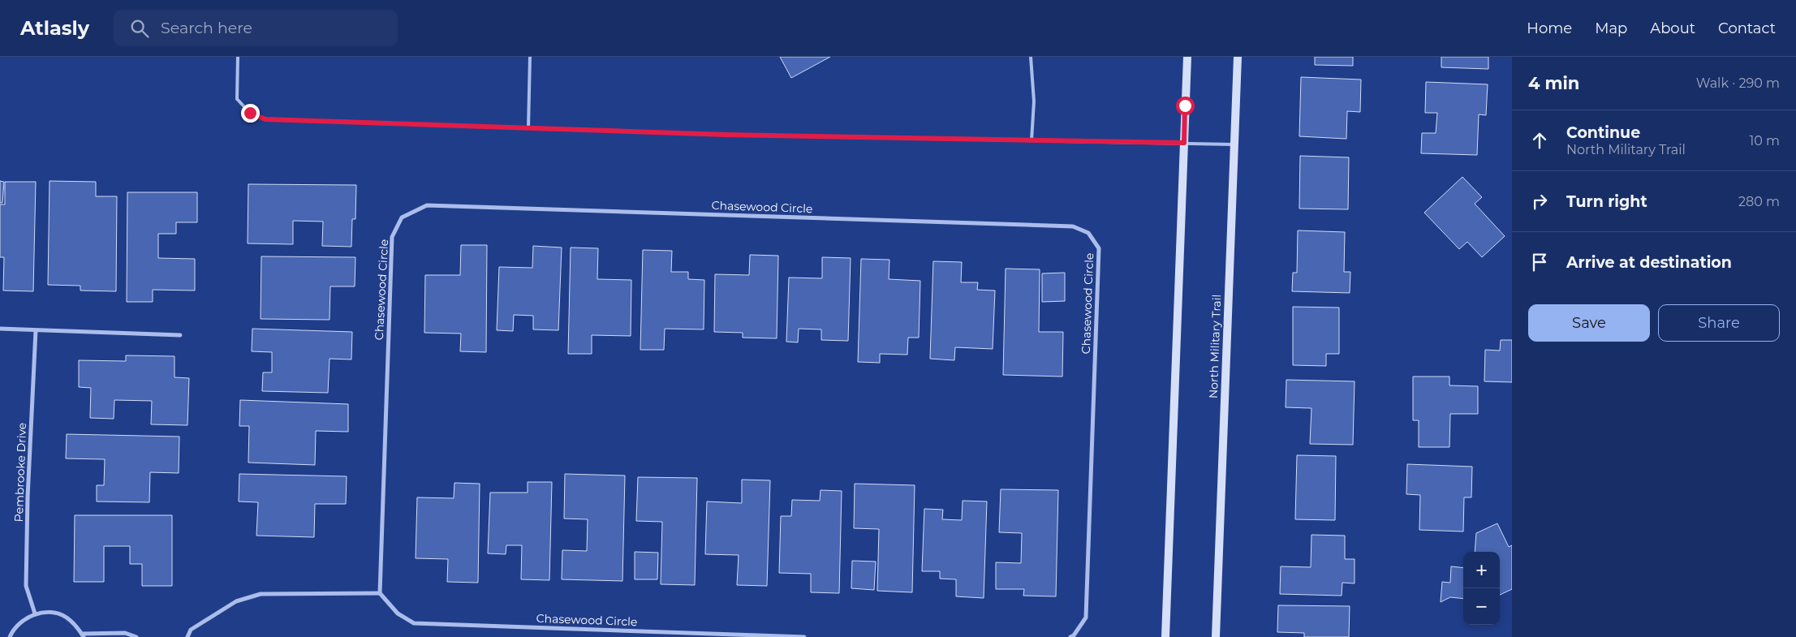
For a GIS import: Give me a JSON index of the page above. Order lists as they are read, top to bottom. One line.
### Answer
{"streets":{"main road":["North Military Trail"],"street":["Chasewood Circle","Pembrooke Drive"]},"page":{"header":"Atlasly","search":"Search here","nav":["Home","Map","About","Contact"],"heading":["4 min","Walk · 290 m"],"list":[["Continue","North Military Trail","10 m"],["Turn right","280 m"],"Arrive at destination"],"buttons":["Save","Share"],"map_buttons":["+","−"]}}
